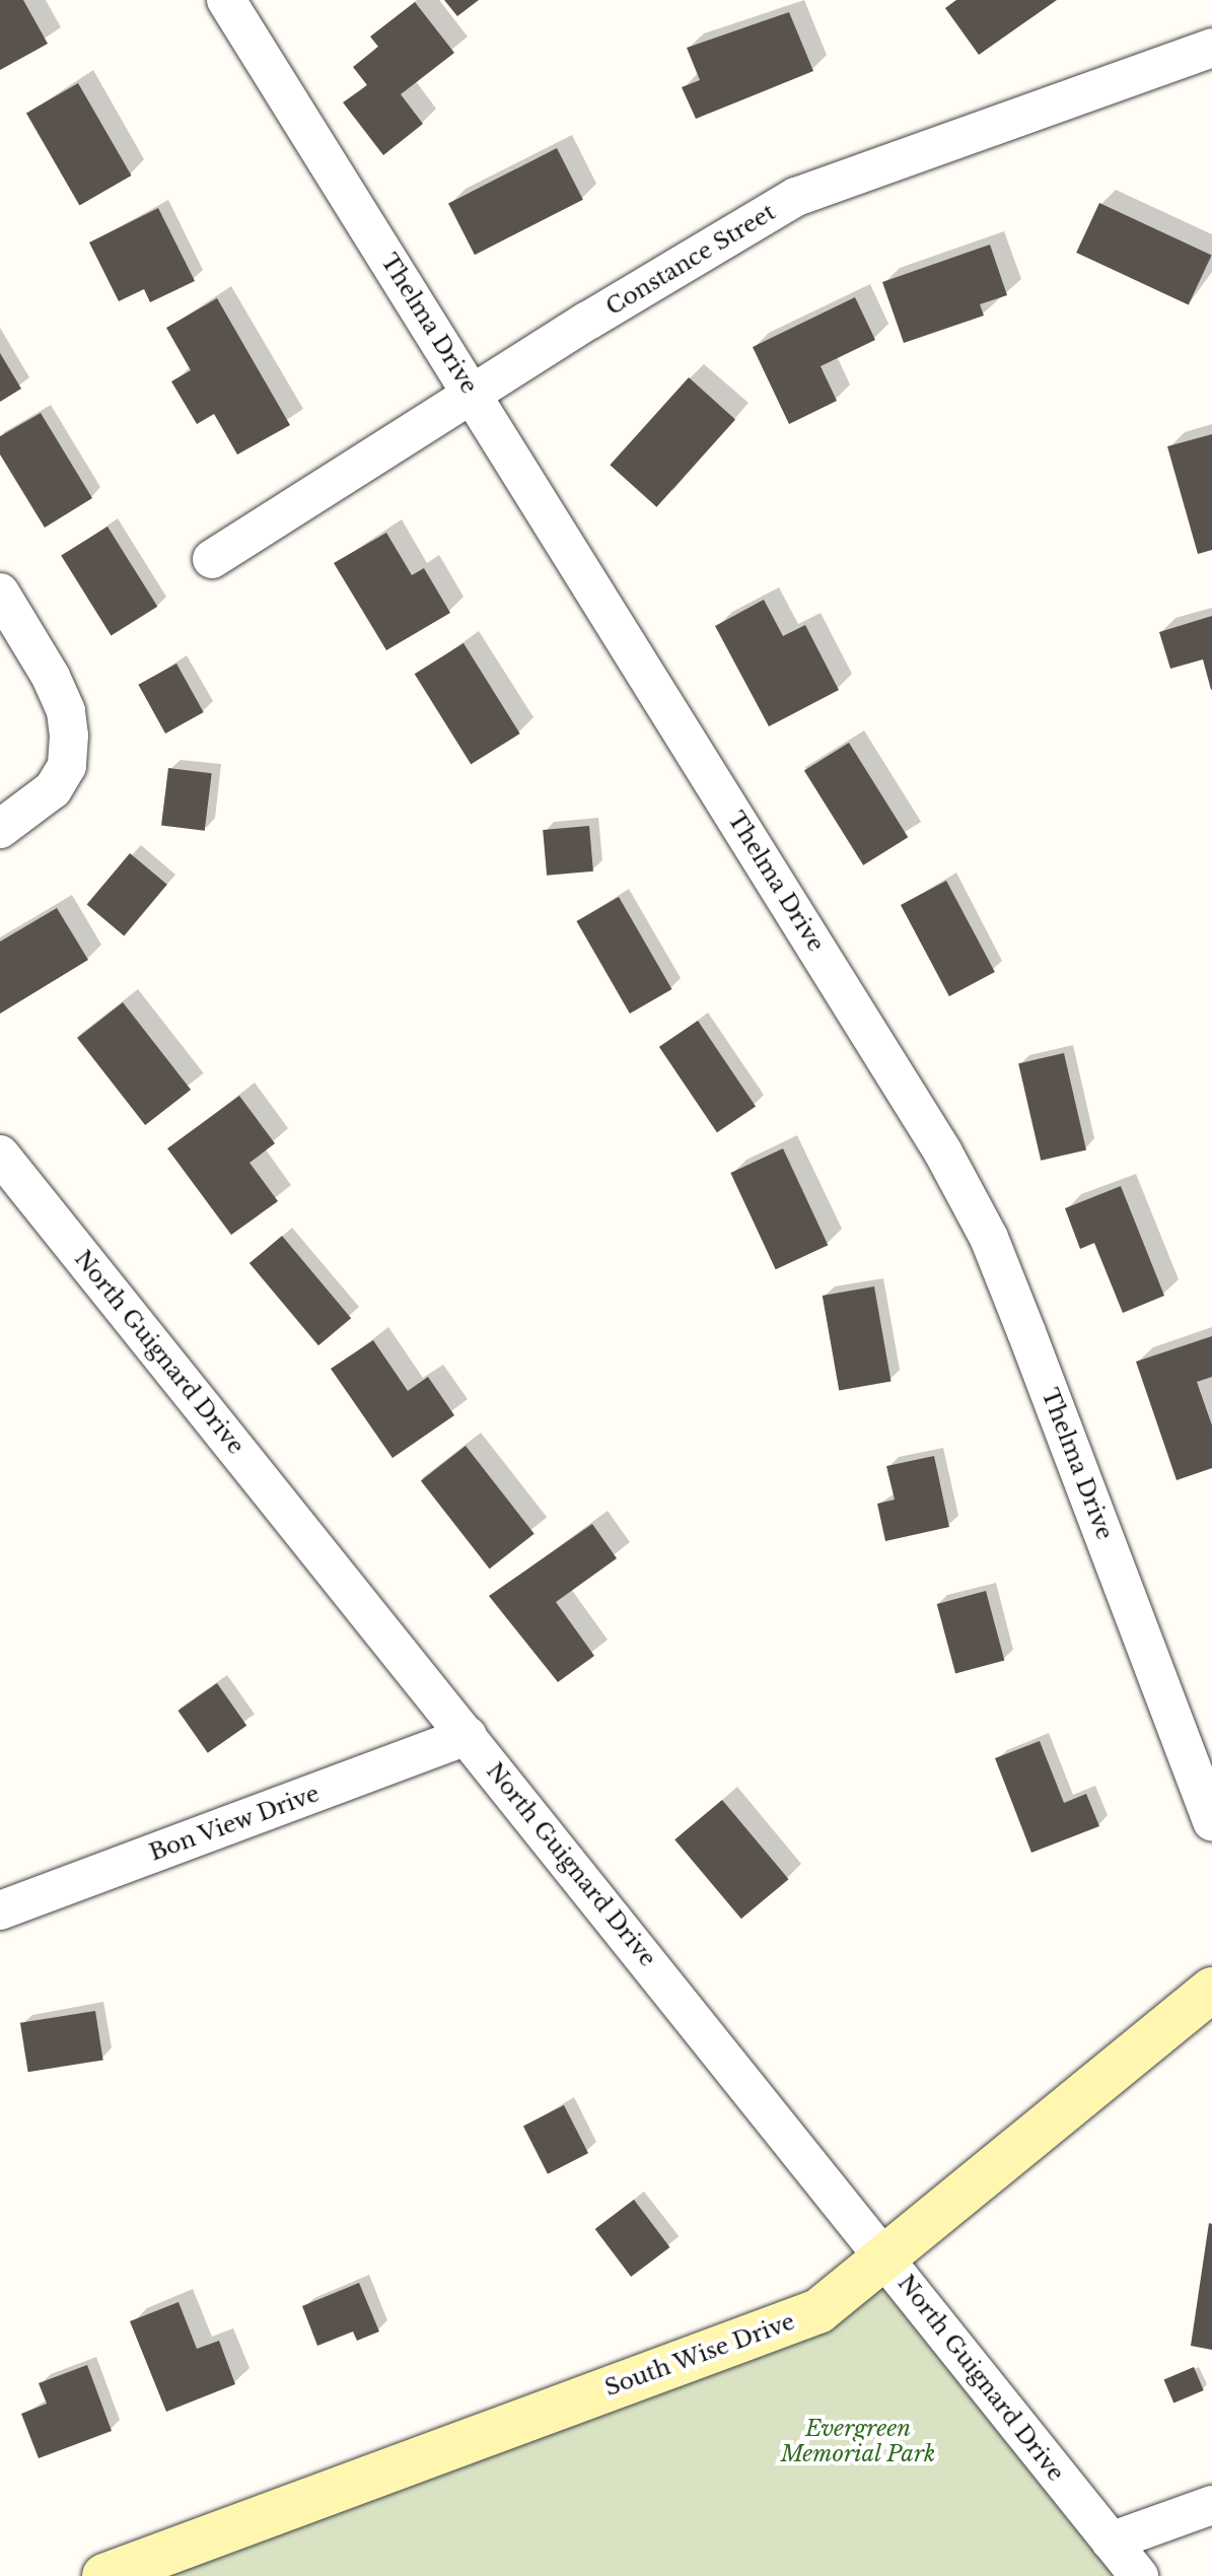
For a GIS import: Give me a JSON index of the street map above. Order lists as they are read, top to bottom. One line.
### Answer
{"streets":{"main road":["South Wise Drive"],"street":["Constance Street","Thelma Drive","North Guignard Drive","Bon View Drive"]},"crossings":[["Constance Street","Thelma Drive"],["North Guignard Drive","Bon View Drive"],["North Guignard Drive","South Wise Drive"]],"parks":["Evergreen Memorial Park"]}
